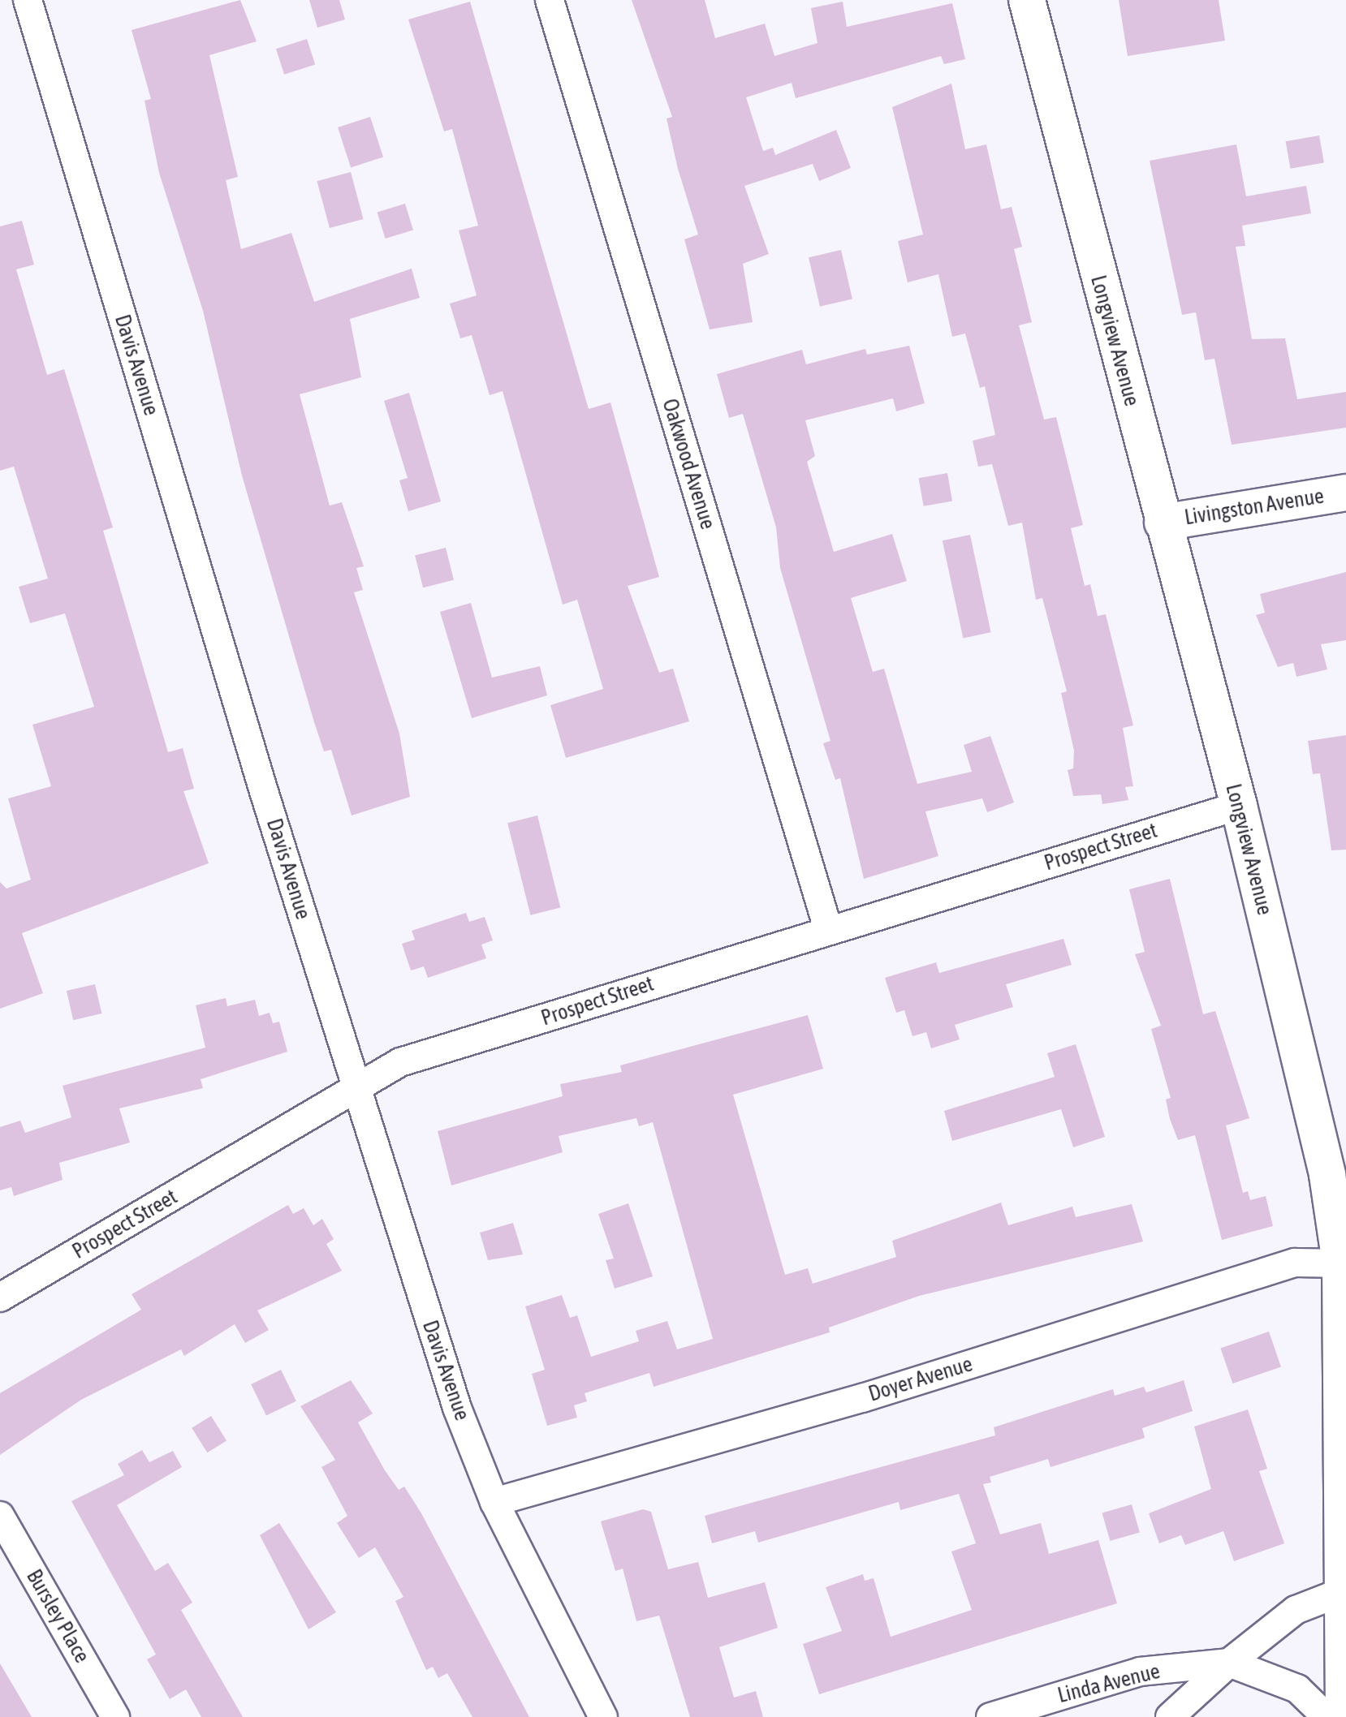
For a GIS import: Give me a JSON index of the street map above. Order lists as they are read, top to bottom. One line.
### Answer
{"streets":{"street":["Longview Avenue","Davis Avenue","Oakwood Avenue","Livingston Avenue","Prospect Street","Doyer Avenue","Bursley Place","Linda Avenue"]},"crossings":[["Longview Avenue","Livingston Avenue"],["Longview Avenue","Prospect Street"],["Longview Avenue","Doyer Avenue"],["Davis Avenue","Prospect Street"],["Davis Avenue","Doyer Avenue"],["Oakwood Avenue","Prospect Street"]]}
